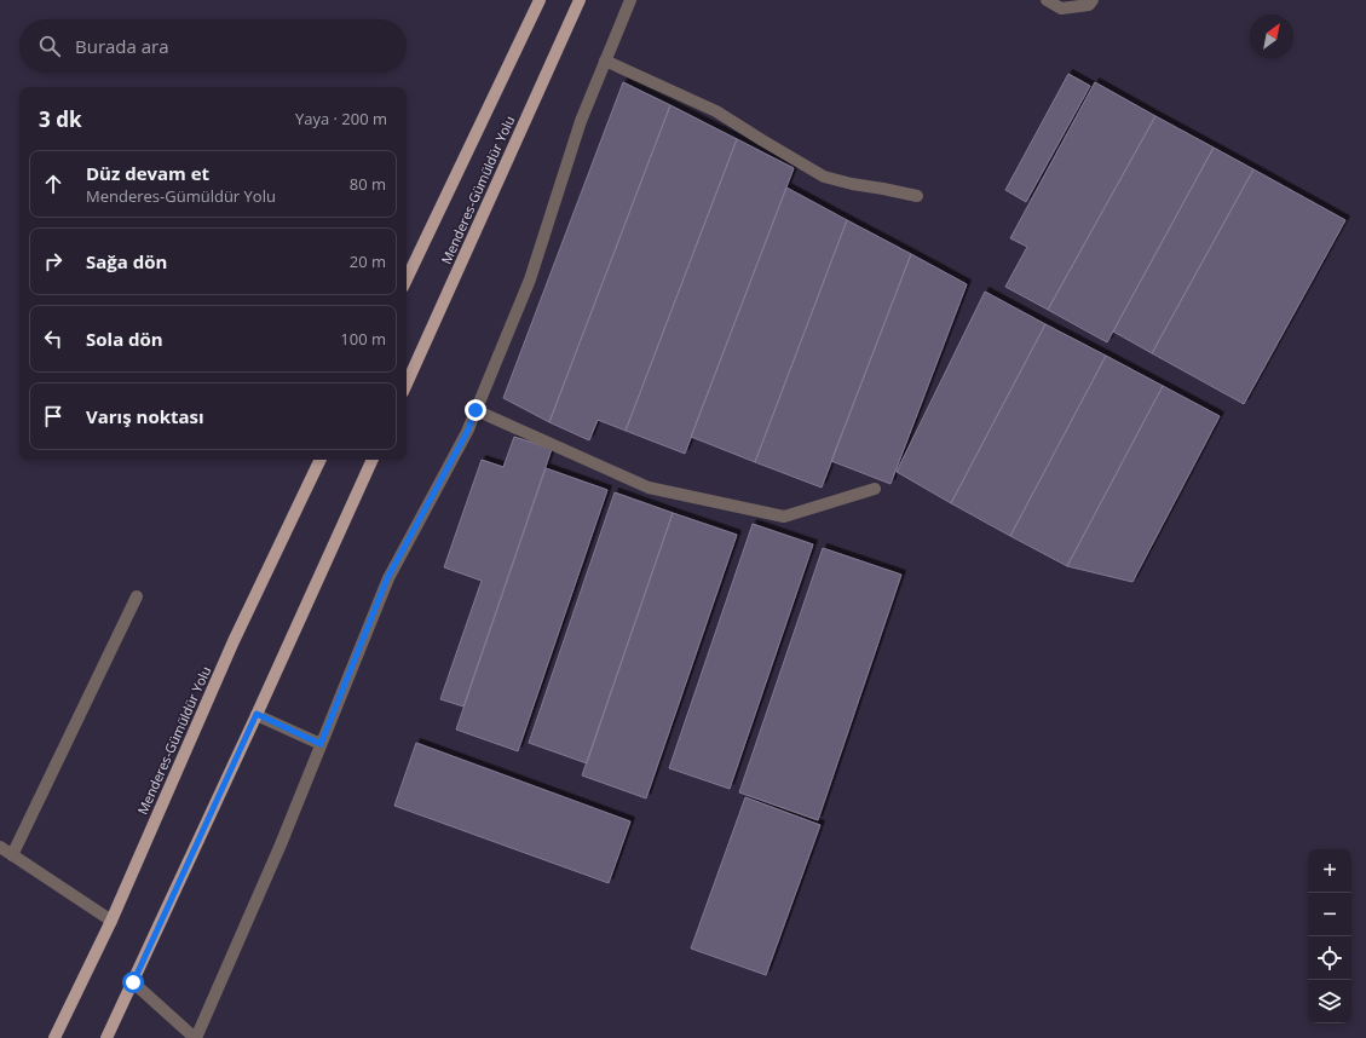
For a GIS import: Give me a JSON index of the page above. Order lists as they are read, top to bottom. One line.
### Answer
{"streets":{"main road":["Menderes-Gümüldür Yolu"]},"north":"top right","page":{"search":"Burada ara","heading":["3 dk","Yaya · 200 m"],"list":[["Düz devam et","Menderes-Gümüldür Yolu","80 m"],["Sağa dön","20 m"],["Sola dön","100 m"],"Varış noktası"],"map_buttons":["+","−"]}}
